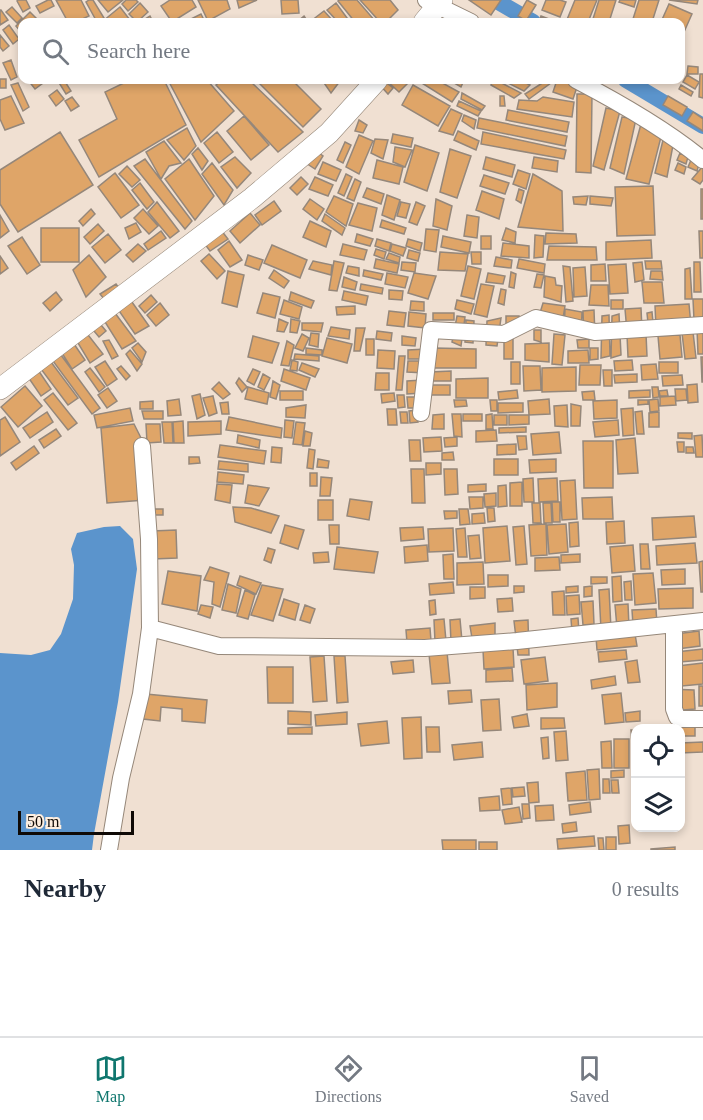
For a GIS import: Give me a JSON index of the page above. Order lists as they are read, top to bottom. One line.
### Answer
{"scale_bar":"50 m","page":{"search":"Search here","scale":"50 m","heading":["Nearby","0 results"],"nav":["Map","Directions","Saved"]}}
